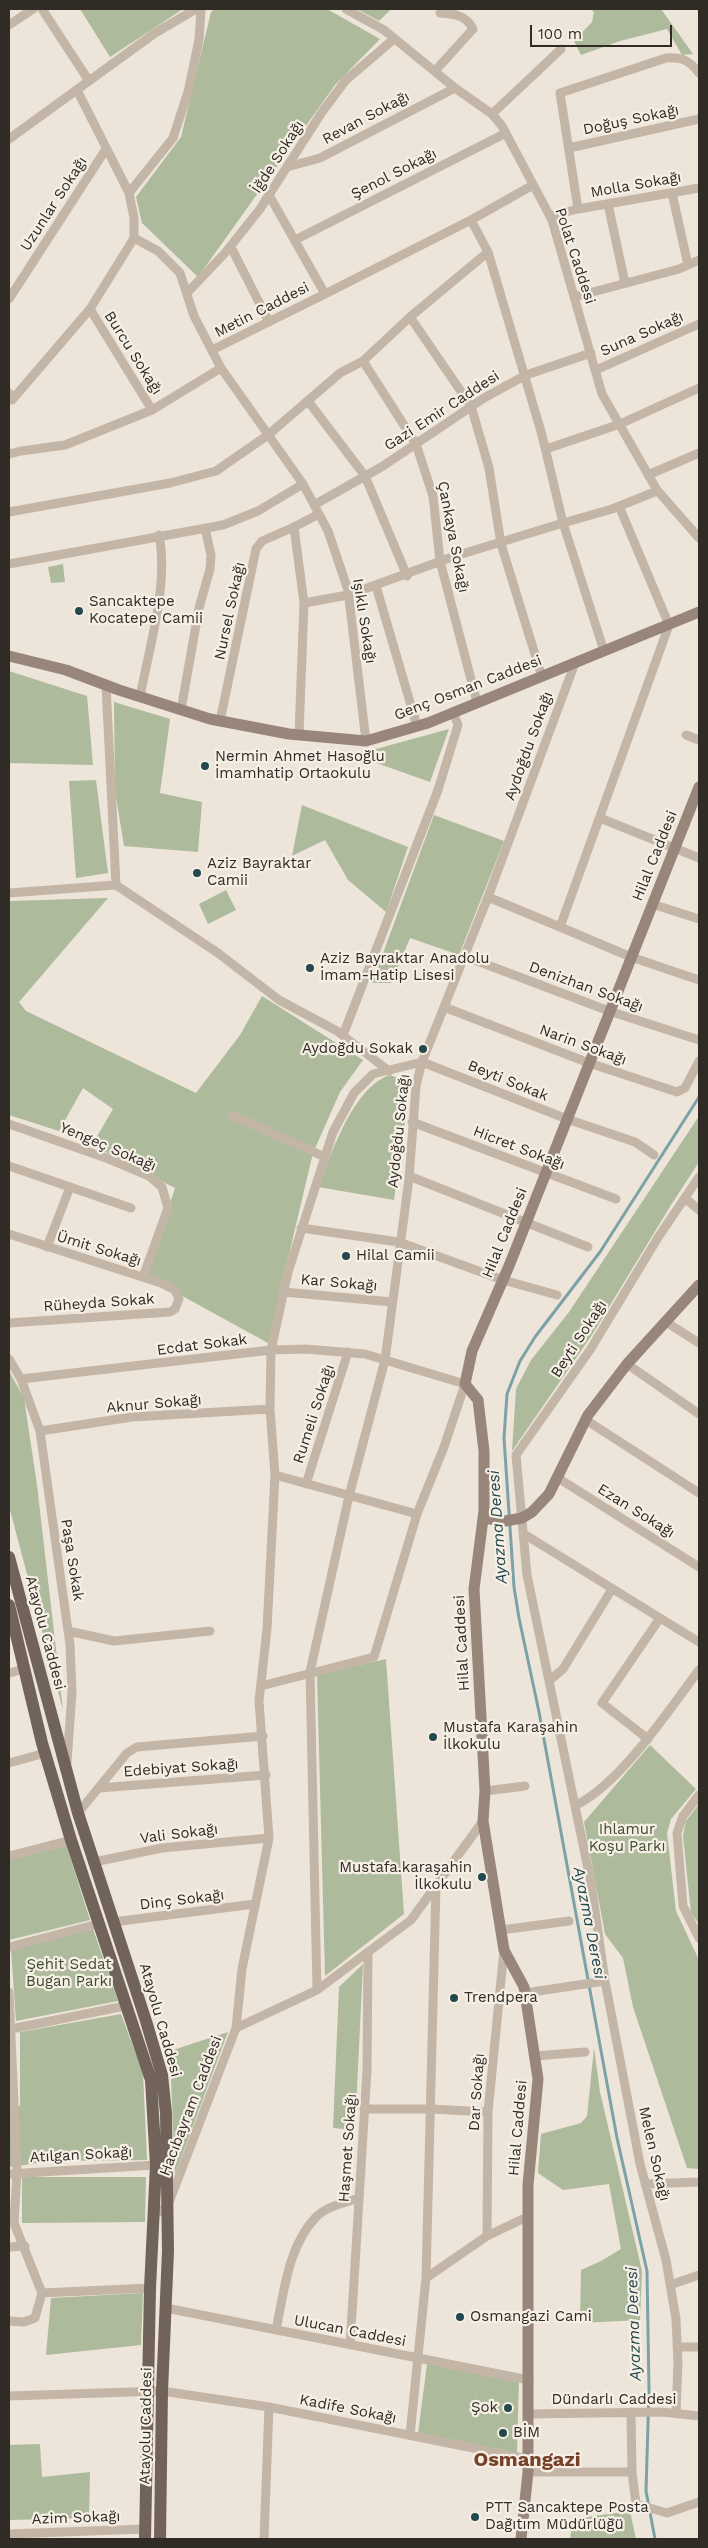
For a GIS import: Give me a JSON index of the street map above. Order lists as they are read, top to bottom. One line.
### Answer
{"streets":{"main road":["Atayolu Caddesi"],"street":["Revan Sokağı","Doğuş Sokağı","İğde Sokağı","Şenol Sokağı","Molla Sokağı","Uzunlar Sokağı","Polat Caddesi","Metin Caddesi","Suna Sokağı","Burcu Sokağı","Gazi Emir Caddesi","Çankaya Sokağı","Nursel Sokağı","Işıklı Sokağı","Genç Osman Caddesi","Aydoğdu Sokağı","Hilal Caddesi","Denizhan Sokağı","Narin Sokağı","Beyti Sokak","Yengeç Sokağı","Hicret Sokağı","Ümit Sokağı","Kar Sokağı","Rüheyda Sokak","Beyti Sokağı","Ecdat Sokak","Aknur Sokağı","Rumeli Sokağı","Ezan Sokağı","Paşa Sokak","Edebiyat Sokağı","Vali Sokağı","Dinç Sokağı","Dar Sokağı","Hacıbayram Caddesi","Haşmet Sokağı","Melen Sokağı","Atılgan Sokağı","Ulucan Caddesi","Dündarlı Caddesi","Kadife Sokağı","Azim Sokağı"]},"crossings":[["Revan Sokağı","İğde Sokağı"],["Revan Sokağı","Polat Caddesi"],["İğde Sokağı","Polat Caddesi"],["İğde Sokağı","Işıklı Sokağı"],["Şenol Sokağı","Polat Caddesi"],["Molla Sokağı","Polat Caddesi"],["Polat Caddesi","Suna Sokağı"],["Polat Caddesi","Gazi Emir Caddesi"],["Metin Caddesi","Işıklı Sokağı"],["Gazi Emir Caddesi","Çankaya Sokağı"],["Gazi Emir Caddesi","Işıklı Sokağı"],["Çankaya Sokağı","Genç Osman Caddesi"],["Nursel Sokağı","Işıklı Sokağı"],["Nursel Sokağı","Genç Osman Caddesi"],["Işıklı Sokağı","Genç Osman Caddesi"],["Genç Osman Caddesi","Aydoğdu Sokağı"],["Aydoğdu Sokağı","Denizhan Sokağı"],["Aydoğdu Sokağı","Narin Sokağı"],["Aydoğdu Sokağı","Beyti Sokak"],["Aydoğdu Sokağı","Hicret Sokağı"],["Aydoğdu Sokağı","Kar Sokağı"],["Aydoğdu Sokağı","Ecdat Sokak"],["Aydoğdu Sokağı","Hacıbayram Caddesi"],["Hilal Caddesi","Denizhan Sokağı"],["Hilal Caddesi","Narin Sokağı"],["Hilal Caddesi","Beyti Sokak"],["Hilal Caddesi","Hicret Sokağı"],["Hilal Caddesi","Ecdat Sokak"],["Hilal Caddesi","Dar Sokağı"],["Hilal Caddesi","Hacıbayram Caddesi"],["Hilal Caddesi","Ulucan Caddesi"],["Hilal Caddesi","Dündarlı Caddesi"],["Hilal Caddesi","Kadife Sokağı"],["Yengeç Sokağı","Ümit Sokağı"],["Ümit Sokağı","Rüheyda Sokak"],["Beyti Sokağı","Melen Sokağı"],["Ecdat Sokak","Rumeli Sokağı"],["Ecdat Sokak","Paşa Sokak"],["Aknur Sokağı","Paşa Sokak"],["Paşa Sokak","Atayolu Caddesi"],["Atayolu Caddesi","Vali Sokağı"],["Atayolu Caddesi","Dinç Sokağı"],["Atayolu Caddesi","Hacıbayram Caddesi"],["Atayolu Caddesi","Atılgan Sokağı"],["Atayolu Caddesi","Ulucan Caddesi"],["Atayolu Caddesi","Kadife Sokağı"],["Atayolu Caddesi","Azim Sokağı"],["Hacıbayram Caddesi","Haşmet Sokağı"],["Haşmet Sokağı","Ulucan Caddesi"],["Melen Sokağı","Dündarlı Caddesi"]],"districts":["Osmangazi"],"water":["Ayazma Deresi"],"parks":["Ihlamur Koşu Parkı","Şehit Sedat Bugan Parkı"],"places":["Sancaktepe Kocatepe Camii","Nermin Ahmet Hasoğlu İmamhatip Ortaokulu","Aziz Bayraktar Camii","Aziz Bayraktar Anadolu İmam-Hatip Lisesi","Aydoğdu Sokak","Hilal Camii","Mustafa Karaşahin İlkokulu","Mustafa.karaşahin İlkokulu","Trendpera","Osmangazi Cami","Şok","BİM","PTT Sancaktepe Posta Dağıtım Müdürlüğü"],"scale_bar":"100 m"}
